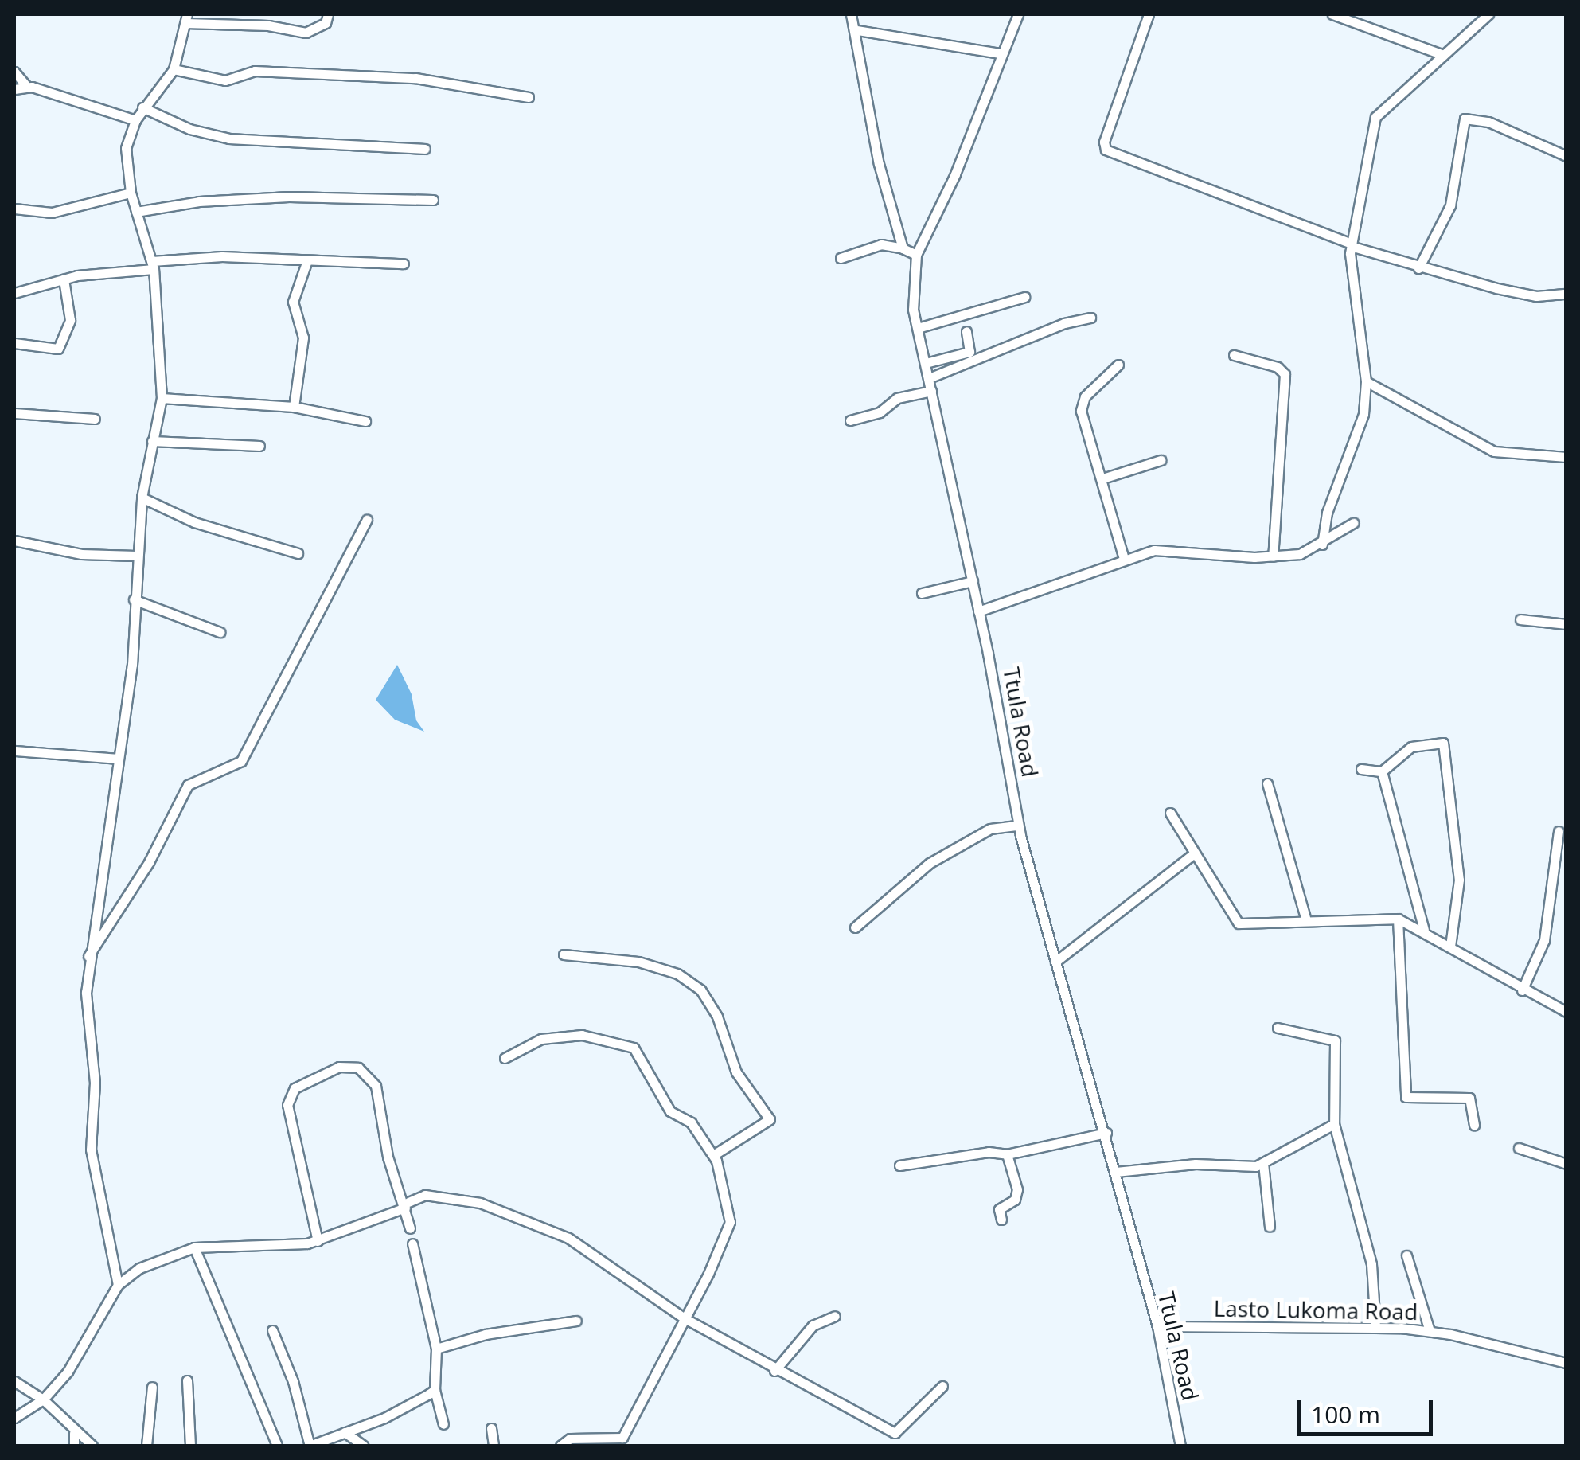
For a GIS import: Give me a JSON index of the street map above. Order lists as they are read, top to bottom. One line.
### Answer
{"streets":{"street":["Ttula Road","Lasto Lukoma Road"]},"crossings":[["Ttula Road","Lasto Lukoma Road"]],"scale_bar":"100 m"}
